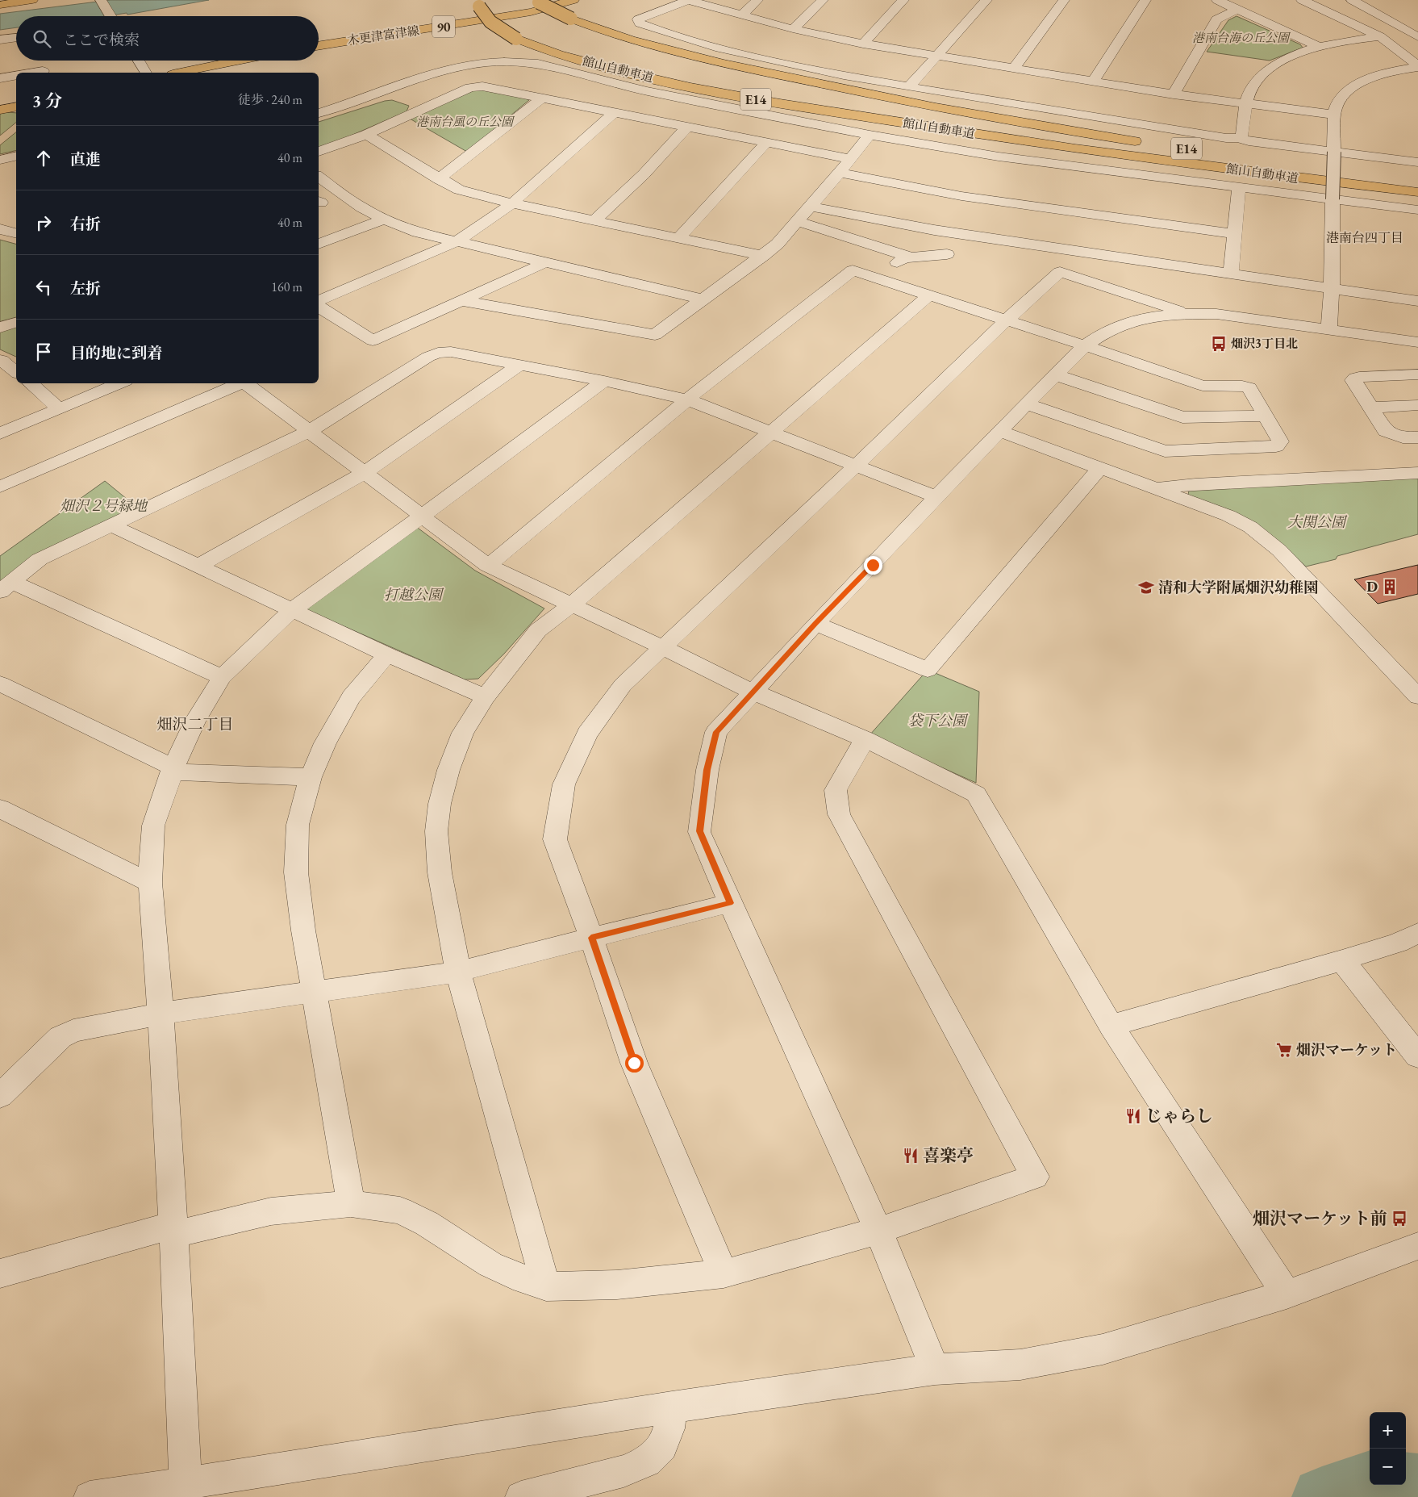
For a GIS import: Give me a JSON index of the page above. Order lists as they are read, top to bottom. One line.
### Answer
{"streets":{"main road":["90","木更津富津線","館山自動車道","E14"]},"districts":["港南台四丁目","畑沢二丁目"],"parks":["港南台海の丘公園","港南台風の丘公園","畑沢２号緑地","大関公園","打越公園","袋下公園"],"places":{"bus stop":["畑沢3丁目北","畑沢マーケット前"],"building":["D"],"school or university":["清和大学附属畑沢幼稚園"],"supermarket":["畑沢マーケット"],"restaurant":["じゃらし","喜楽亭"]},"page":{"search":"ここで検索","heading":["3 分","徒歩 · 240 m"],"list":[["直進","40 m"],["右折","40 m"],["左折","160 m"],"目的地に到着"],"map_buttons":["+","−"]}}
